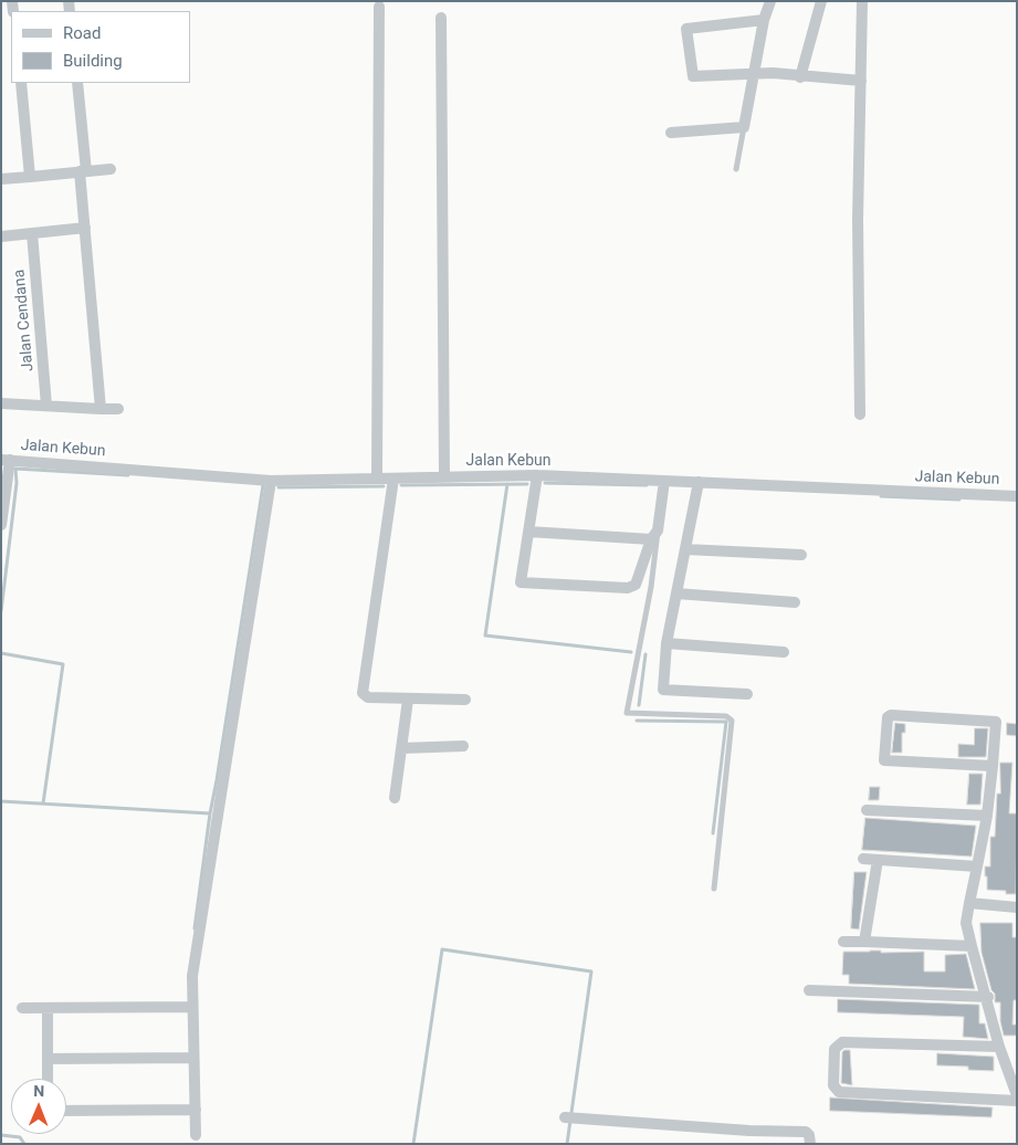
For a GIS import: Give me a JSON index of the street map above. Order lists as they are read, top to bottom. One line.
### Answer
{"streets":{"street":["Jalan Cendana","Jalan Kebun"]},"legend":["Road","Building"],"north":"top"}
